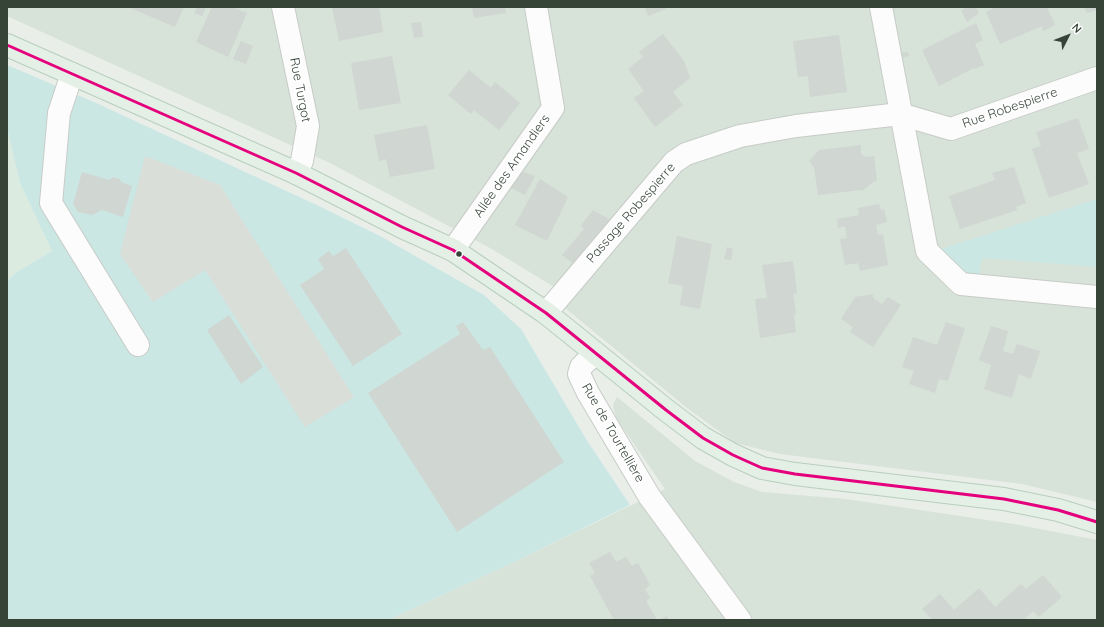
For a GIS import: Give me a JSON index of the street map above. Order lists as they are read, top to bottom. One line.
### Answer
{"streets":{"street":["Rue Turgot","Rue Robespierre","Allée des Amandiers","Passage Robespierre","Rue de Tourtellière"]},"crossings":[["Rue Robespierre","Passage Robespierre"]],"north":"top right"}
